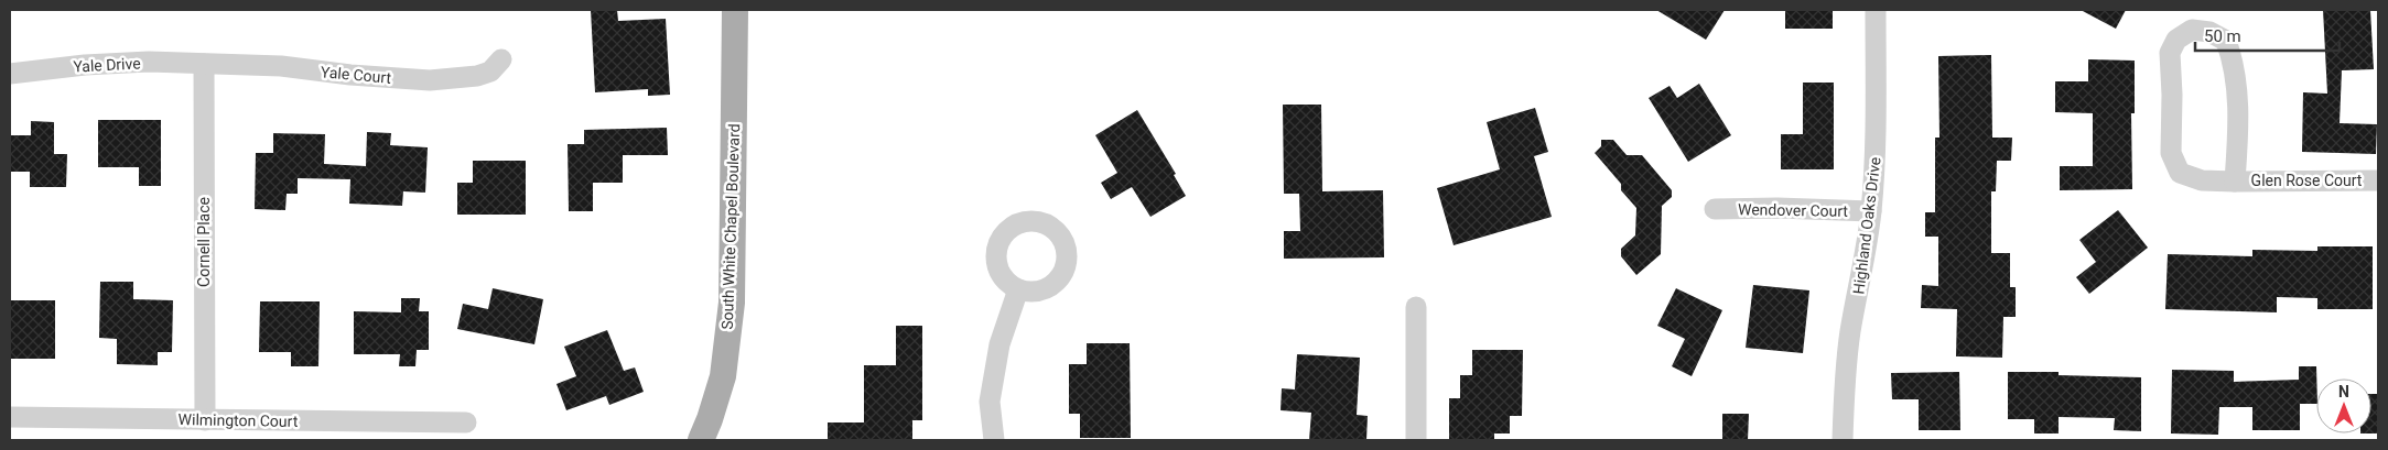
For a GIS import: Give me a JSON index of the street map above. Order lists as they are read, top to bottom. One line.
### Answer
{"streets":{"main road":["South White Chapel Boulevard"],"street":["Yale Drive","Yale Court","Glen Rose Court","Wendover Court","Highland Oaks Drive","Cornell Place","Wilmington Court"]},"crossings":[["Yale Drive","Yale Court"],["Yale Drive","Cornell Place"],["Yale Court","Cornell Place"],["Wendover Court","Highland Oaks Drive"],["Cornell Place","Wilmington Court"]],"scale_bar":"50 m","north":"top"}
